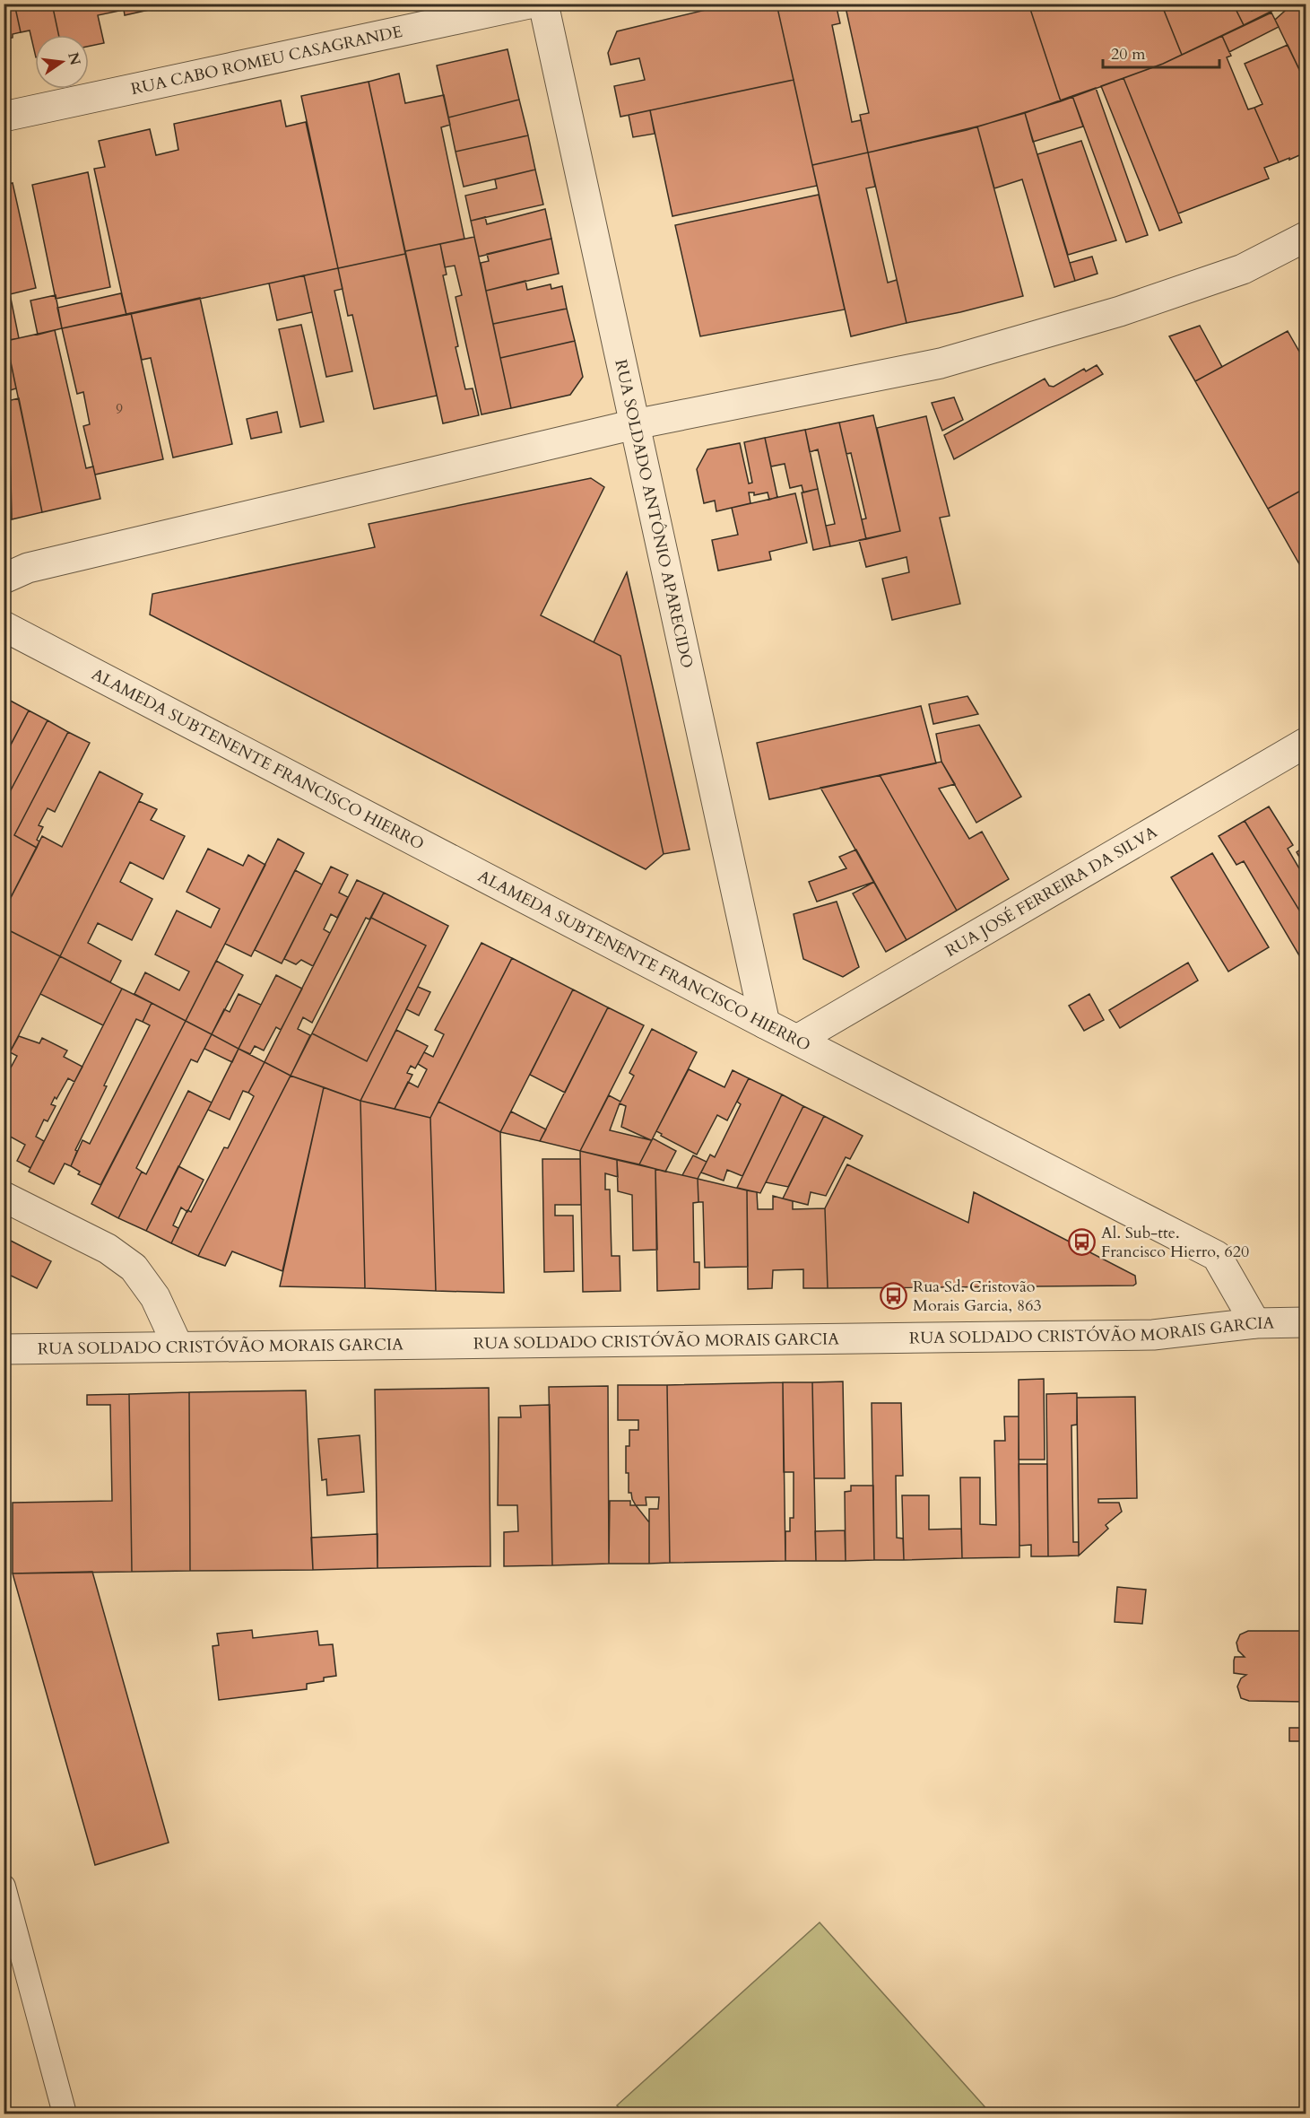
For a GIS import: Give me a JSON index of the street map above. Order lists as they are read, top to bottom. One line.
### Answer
{"streets":{"street":["RUA CABO ROMEU CASAGRANDE","RUA SOLDADO ANTÔNIO APARECIDO","ALAMEDA SUBTENENTE FRANCISCO HIERRO","RUA JOSÉ FERREIRA DA SILVA","RUA SOLDADO CRISTÓVÃO MORAIS GARCIA"]},"crossings":[["RUA SOLDADO ANTÔNIO APARECIDO","ALAMEDA SUBTENENTE FRANCISCO HIERRO"],["ALAMEDA SUBTENENTE FRANCISCO HIERRO","RUA JOSÉ FERREIRA DA SILVA"],["ALAMEDA SUBTENENTE FRANCISCO HIERRO","RUA SOLDADO CRISTÓVÃO MORAIS GARCIA"]],"places":{"bus stop":["Al. Sub-tte. Francisco Hierro, 620","Rua Sd. Cristovão Morais Garcia, 863"]},"house_numbers":["9"],"scale_bar":"20 m","north":"right"}
